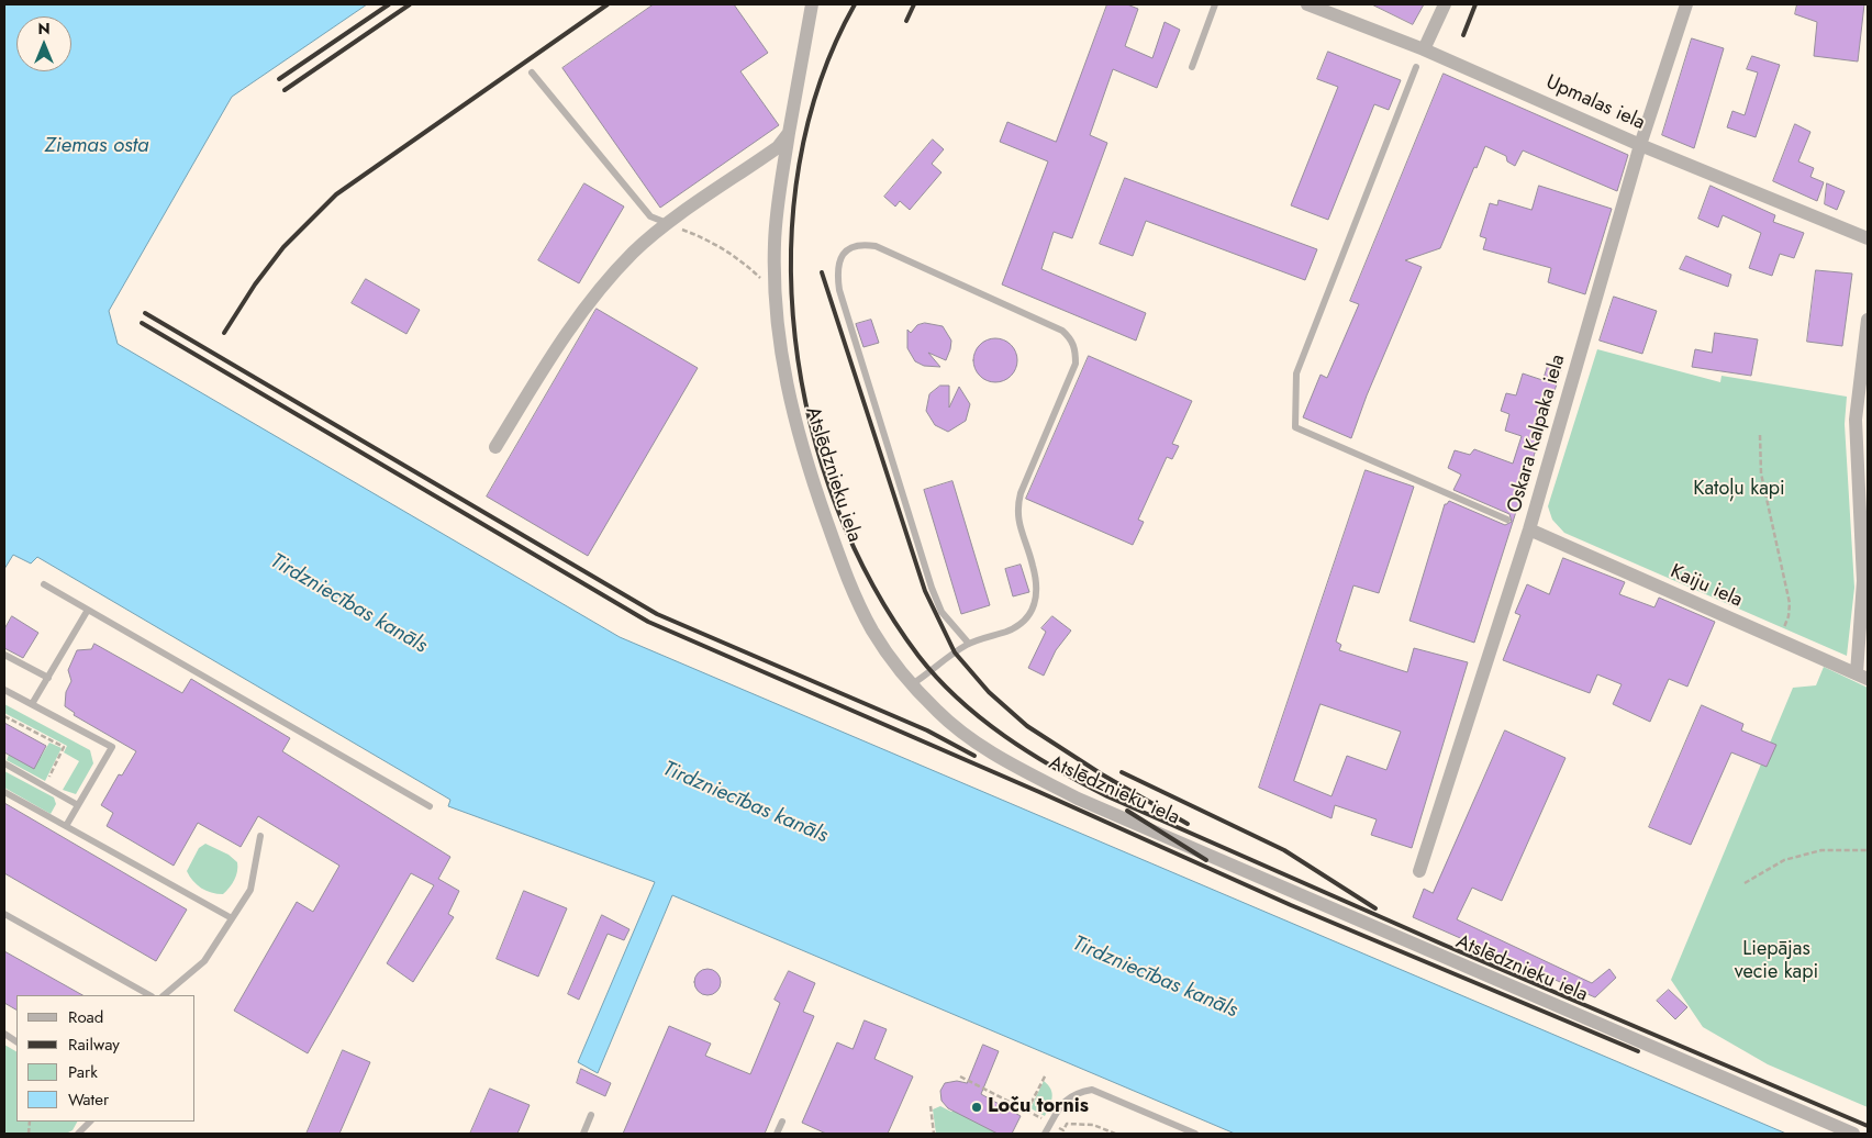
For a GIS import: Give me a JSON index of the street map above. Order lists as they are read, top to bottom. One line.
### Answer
{"streets":{"street":["Upmalas iela","Oskara Kalpaka iela","Atslēdznieku iela","Kaiju iela"]},"crossings":[["Upmalas iela","Oskara Kalpaka iela"],["Oskara Kalpaka iela","Kaiju iela"]],"water":["Ziemas osta","Tirdzniecības kanāls"],"parks":["Katoļu kapi","Liepājas vecie kapi"],"places":["Loču tornis"],"legend":["Road","Railway","Park","Water"],"north":"top"}
